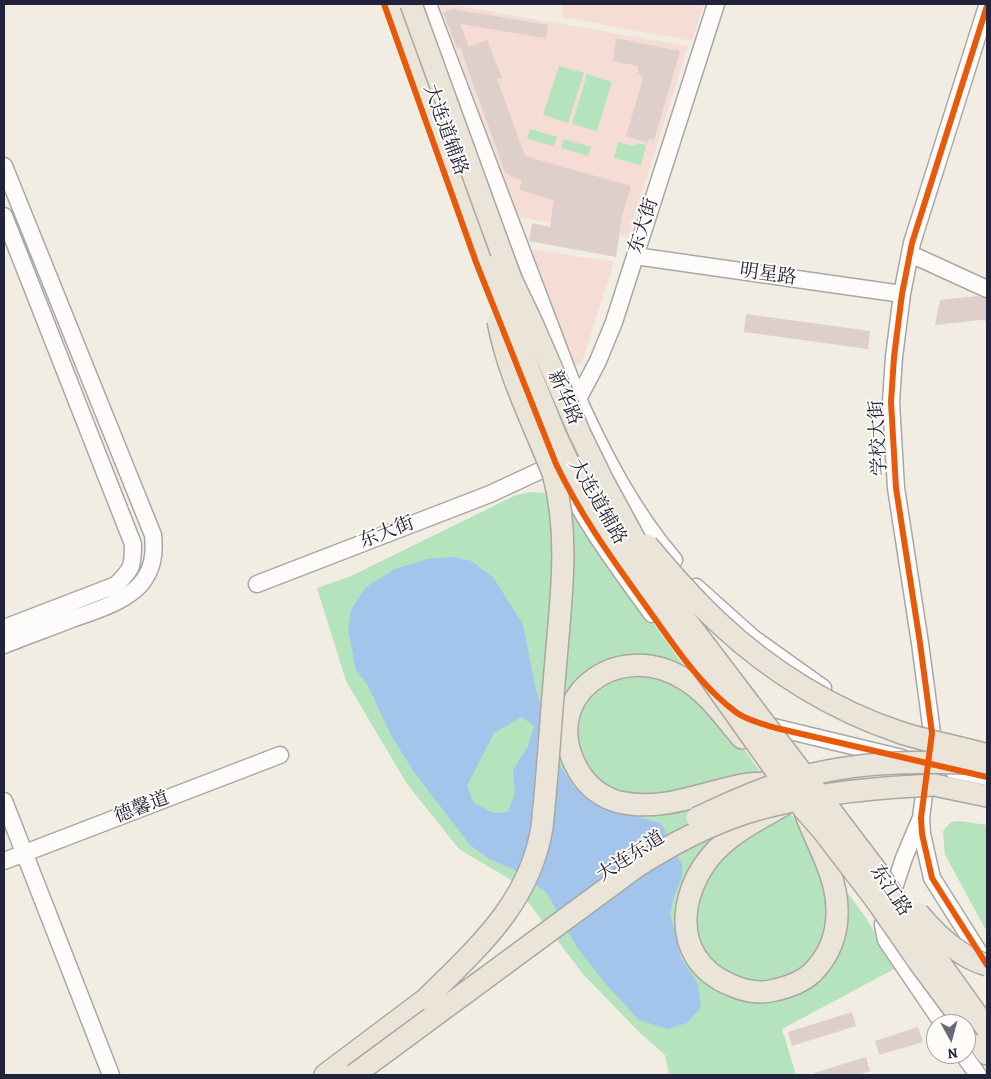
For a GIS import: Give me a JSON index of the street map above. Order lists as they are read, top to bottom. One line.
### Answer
{"streets":{"main road":["新华路","大连东道","东江路"],"street":["大连道辅路","东大街","明星路","学校大街","德馨道"]},"crossings":[["大连道辅路","东大街"],["大连道辅路","学校大街"],["东大街","明星路"],["明星路","学校大街"],["新华路","大连东道"],["新华路","东江路"],["大连东道","东江路"]],"north":"bottom"}
